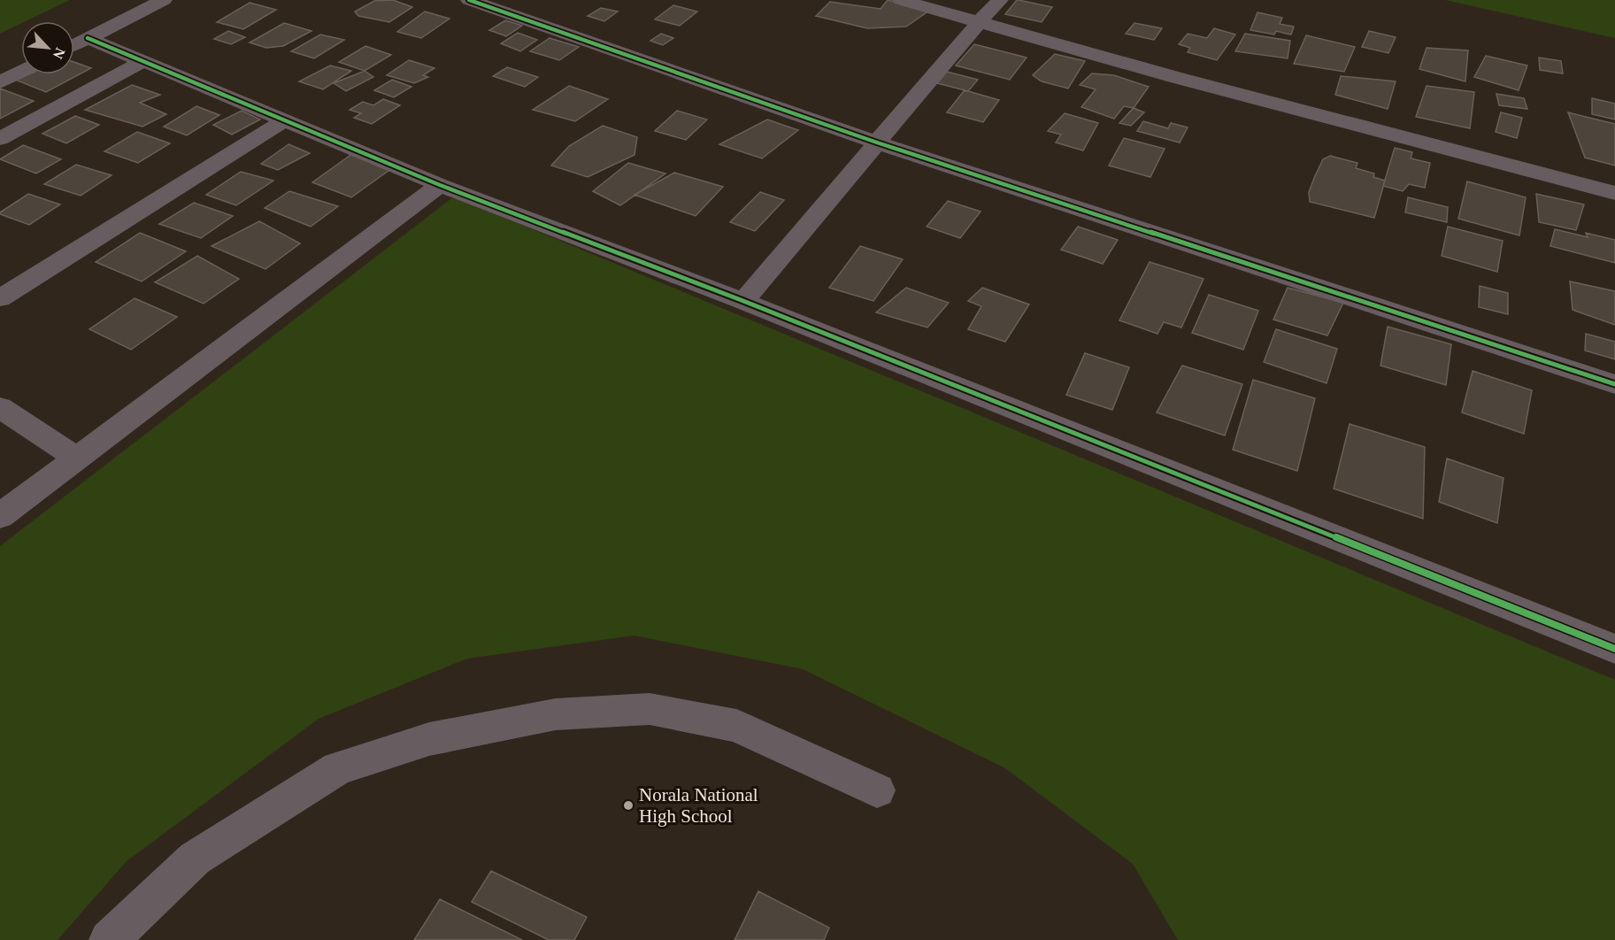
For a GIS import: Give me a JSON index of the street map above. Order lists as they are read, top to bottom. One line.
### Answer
{"places":["Norala National High School"],"north":"bottom right"}
